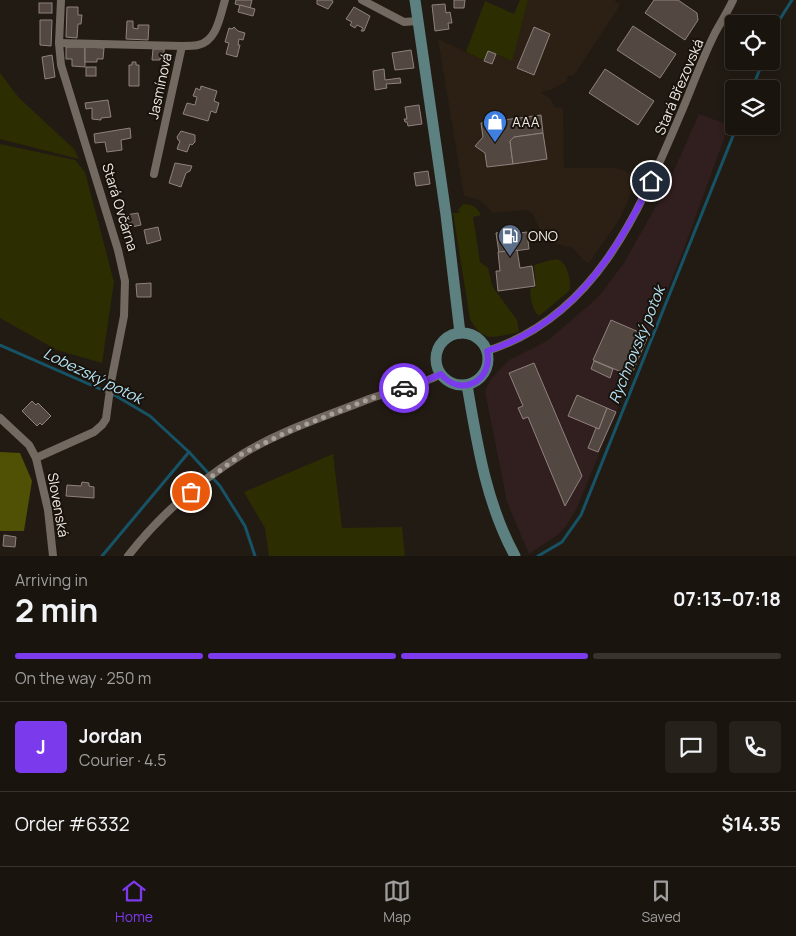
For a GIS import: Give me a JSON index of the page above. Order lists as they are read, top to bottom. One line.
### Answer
{"streets":{"street":["Jasmínová","Stará Březovská","Stará Ovčárna","Slovenská"]},"crossings":[["Stará Ovčárna","Slovenská"]],"water":["Rychnovský potok","Lobezský potok"],"places":{"shop":["AAA"],"fuel station":["ONO"]},"page":{"heading":["2 min","Arriving in","07:13–07:18"],"panel":["Jordan","Courier · 4.5","Order #6332","$14.35"],"bar":"On the way · 250 m","round":"J","tabs":["Home","Map","Saved"]}}
